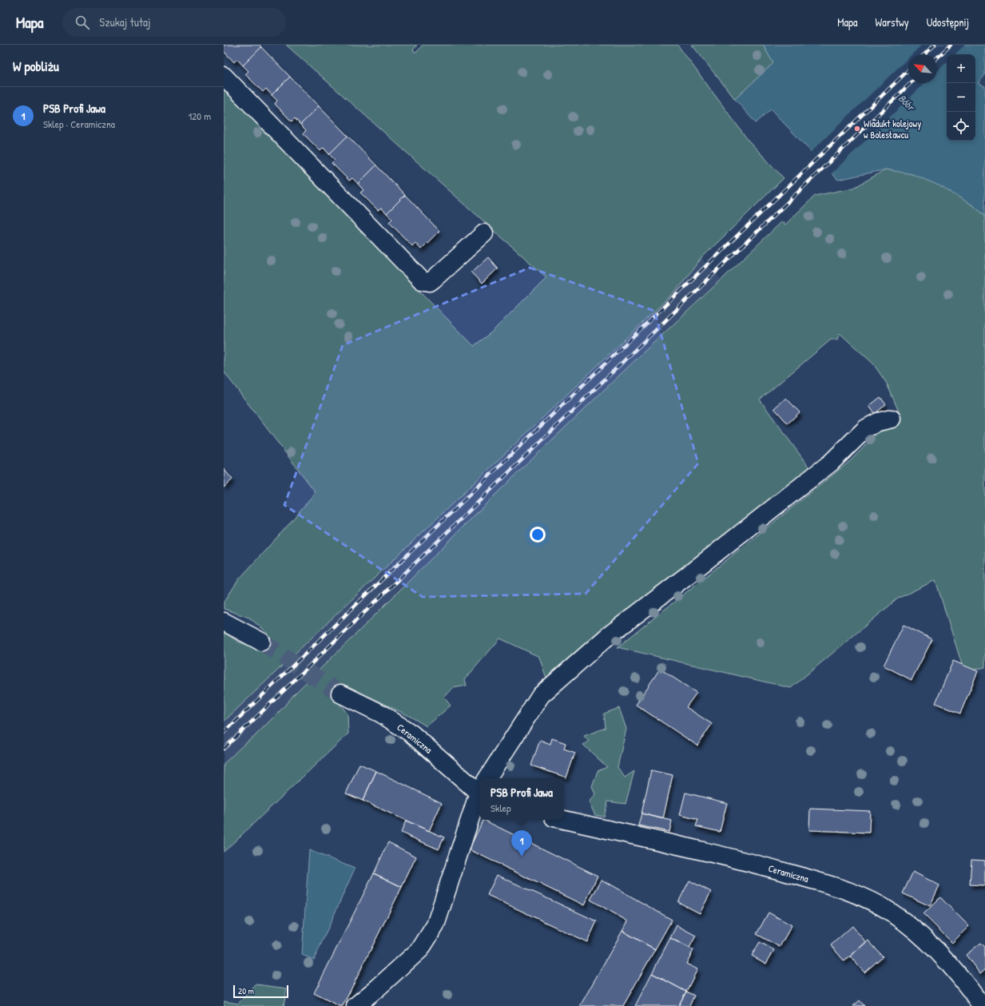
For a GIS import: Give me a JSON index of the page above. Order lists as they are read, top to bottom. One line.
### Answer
{"streets":{"street":["Ceramiczna"]},"water":["Bóbr"],"places":["Wiadukt kolejowy w Bolesławcu"],"scale_bar":"20 m","north":"top left","page":{"header":"Mapa","search":"Szukaj tutaj","nav":["Mapa","Warstwy","Udostępnij"],"heading":"W pobliżu","map_buttons":["+","−"],"list":[{"mark":"1","name":"PSB Profi Jawa","note":"Sklep · Ceramiczna","value":"120 m"}],"popup":["PSB Profi Jawa","Sklep"],"pins":"1","scale":"20 m"}}
